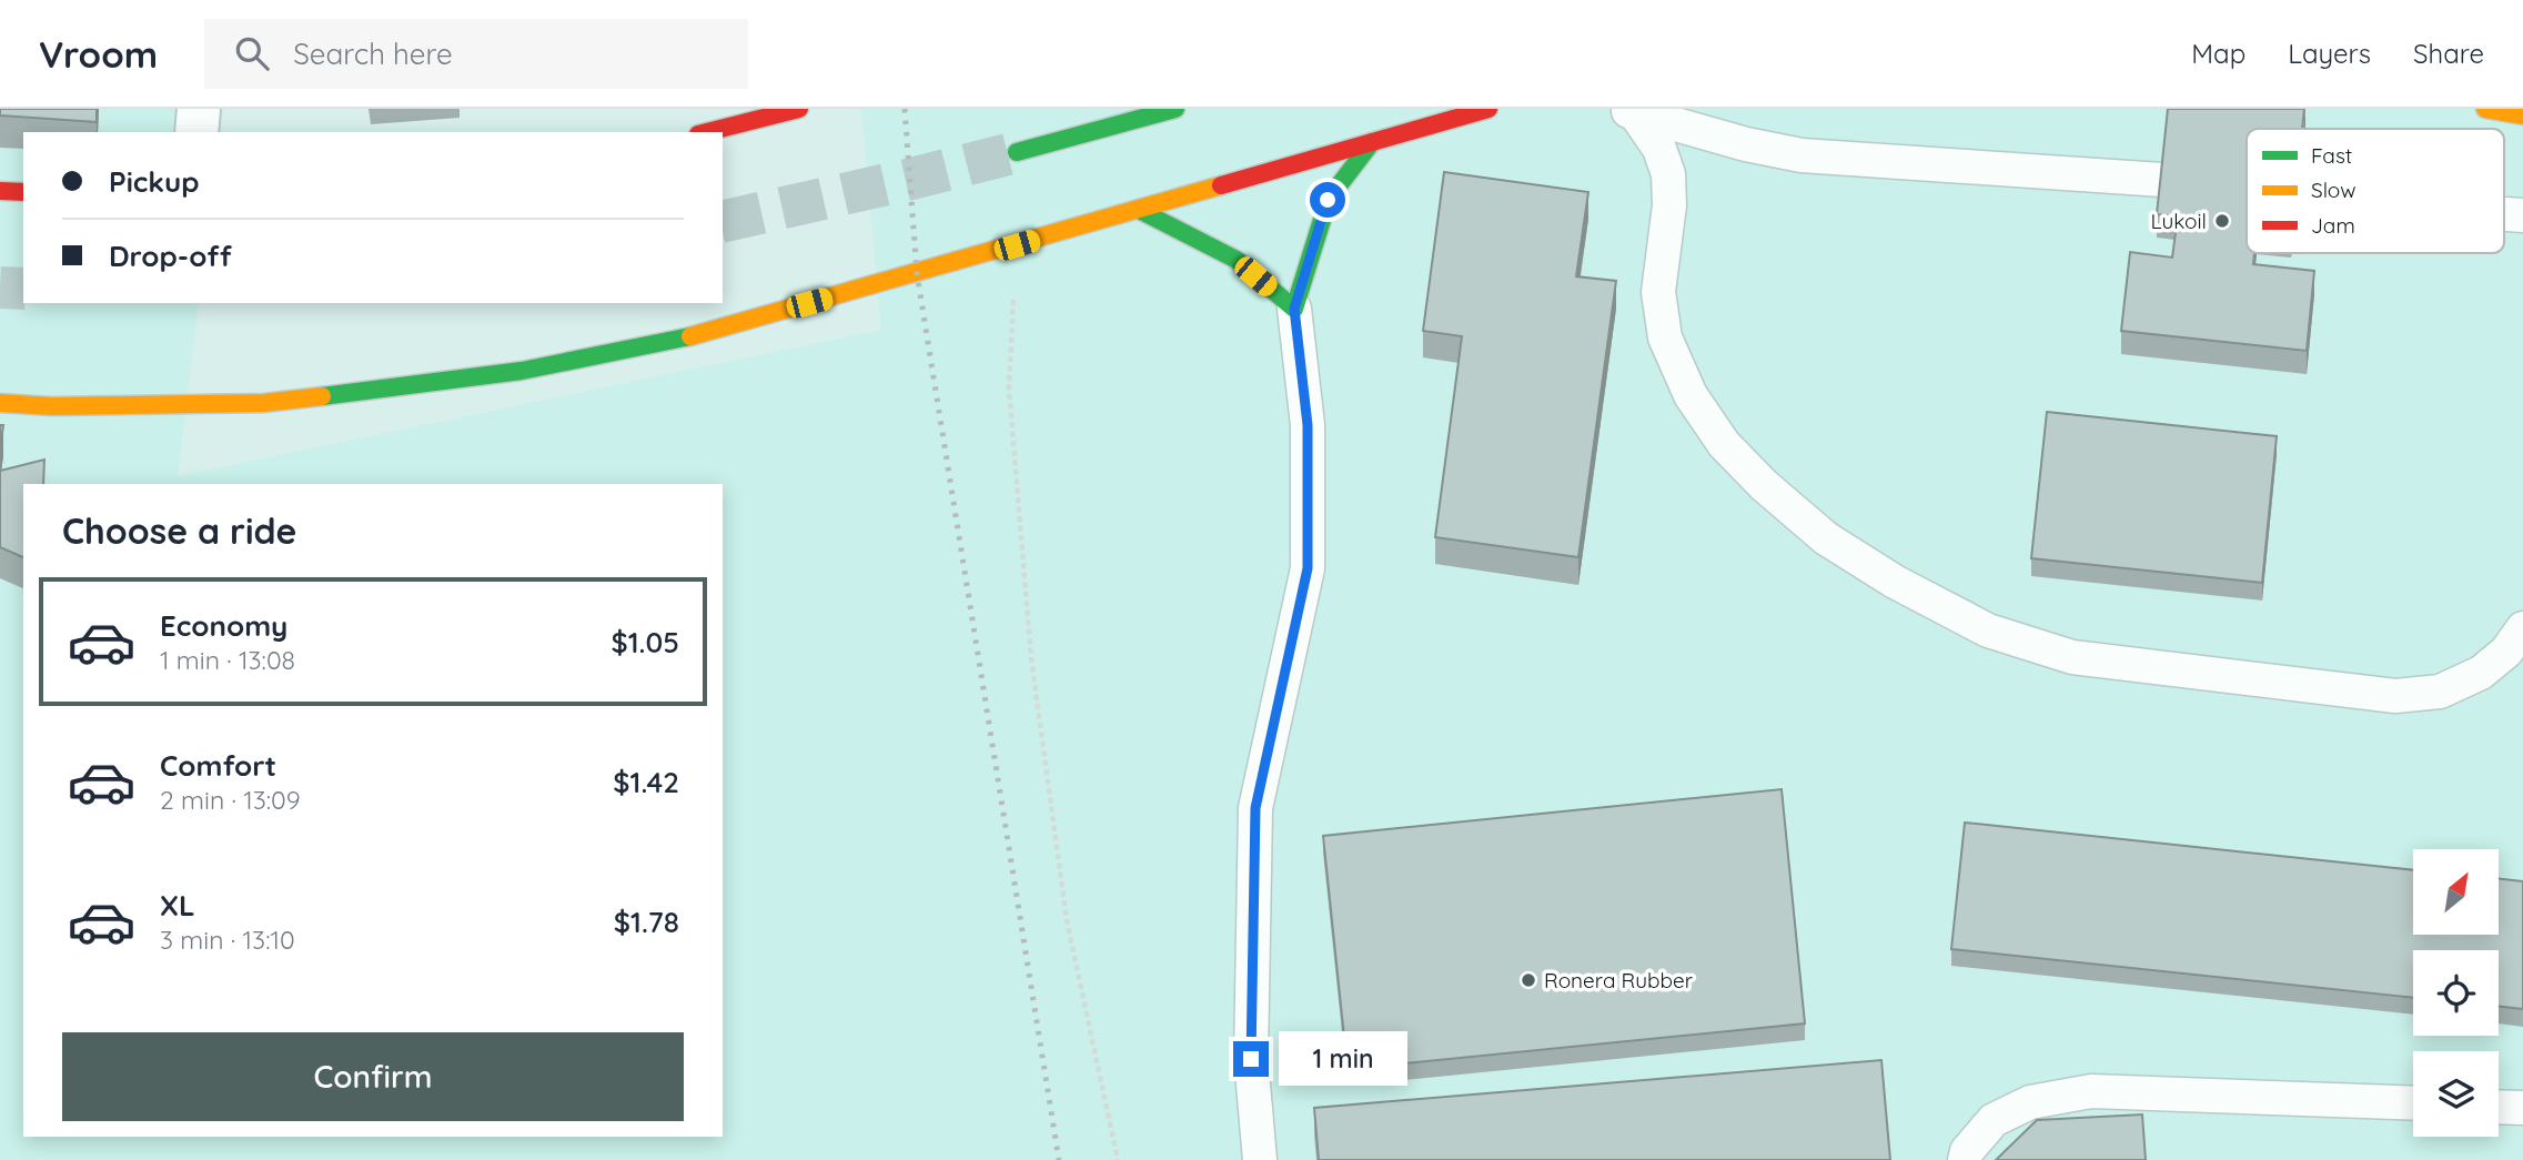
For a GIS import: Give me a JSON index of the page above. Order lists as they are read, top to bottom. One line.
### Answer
{"places":["Lukoil","Ronera Rubber"],"legend":["Fast","Slow","Jam"],"north":"top right","page":{"header":"Vroom","search":"Search here","nav":["Map","Layers","Share"],"banner":["Pickup","Drop-off"],"heading":"Choose a ride","list":[{"name":"Economy","note":"1 min · 13:08","value":"$1.05"},{"name":"Comfort","note":"2 min · 13:09","value":"$1.42"},{"name":"XL","note":"3 min · 13:10","value":"$1.78"}],"buttons":"Confirm","bubble":"1 min"}}
